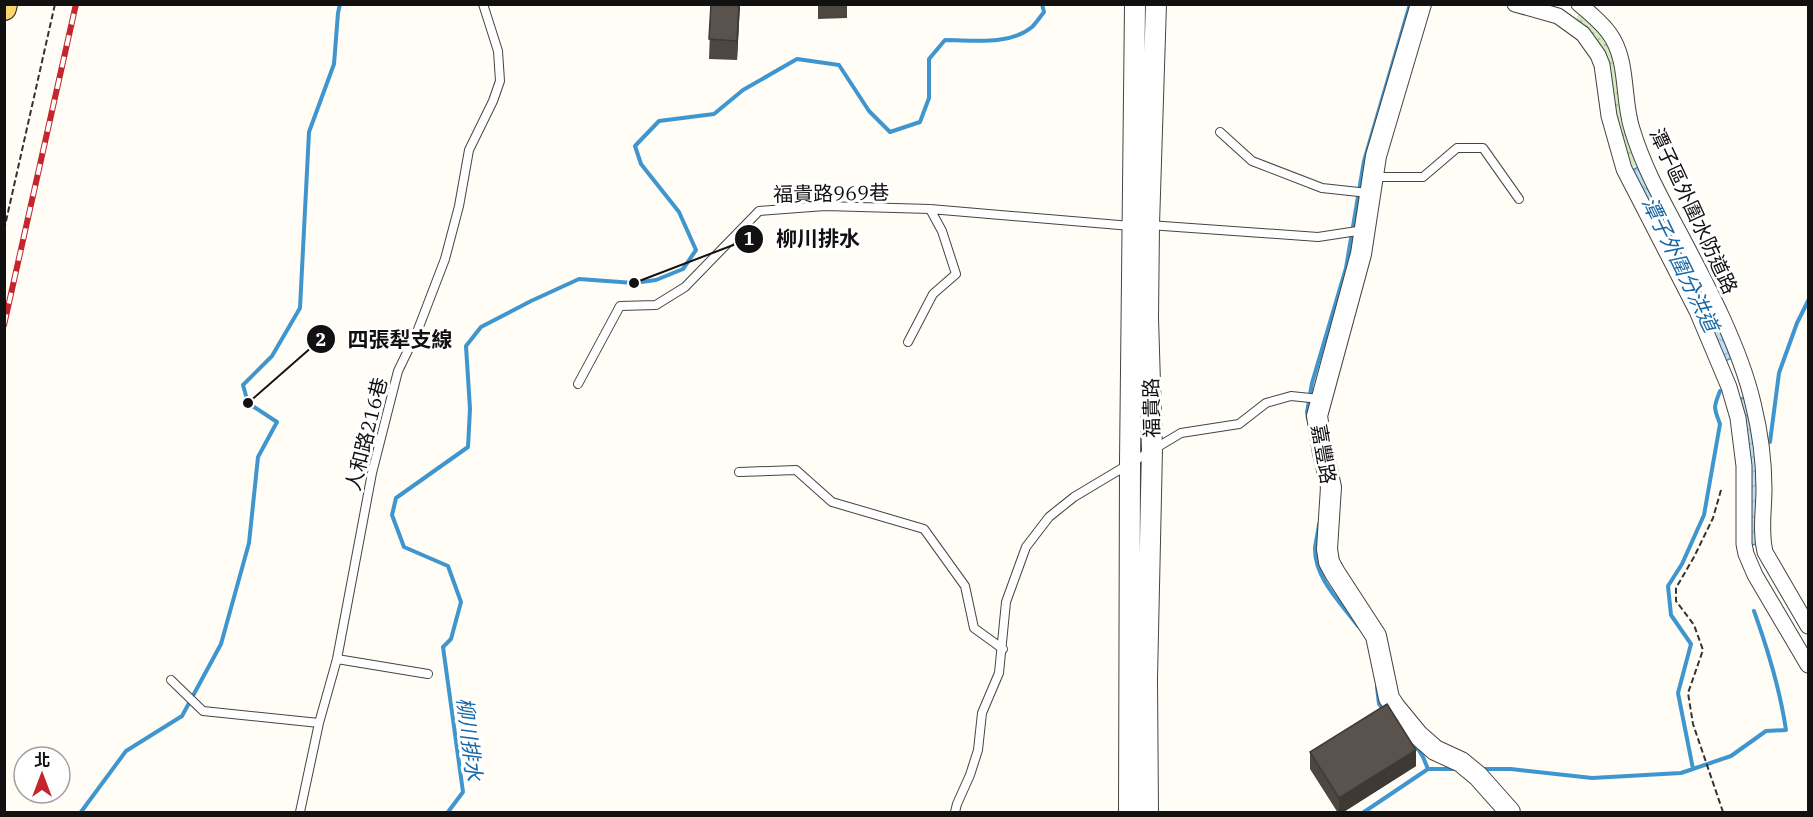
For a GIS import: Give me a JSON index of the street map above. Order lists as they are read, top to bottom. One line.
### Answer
{"streets":{"street":["潭子區外圍水防道路","福貴路","嘉豐路"],"lane":["福貴路969巷","人和路216巷"]},"crossings":[["福貴路969巷","福貴路"],["福貴路969巷","嘉豐路"]],"water":["潭子外圍分洪道","柳川排水"],"places":["柳川排水","四張犁支線"],"north":"top"}
